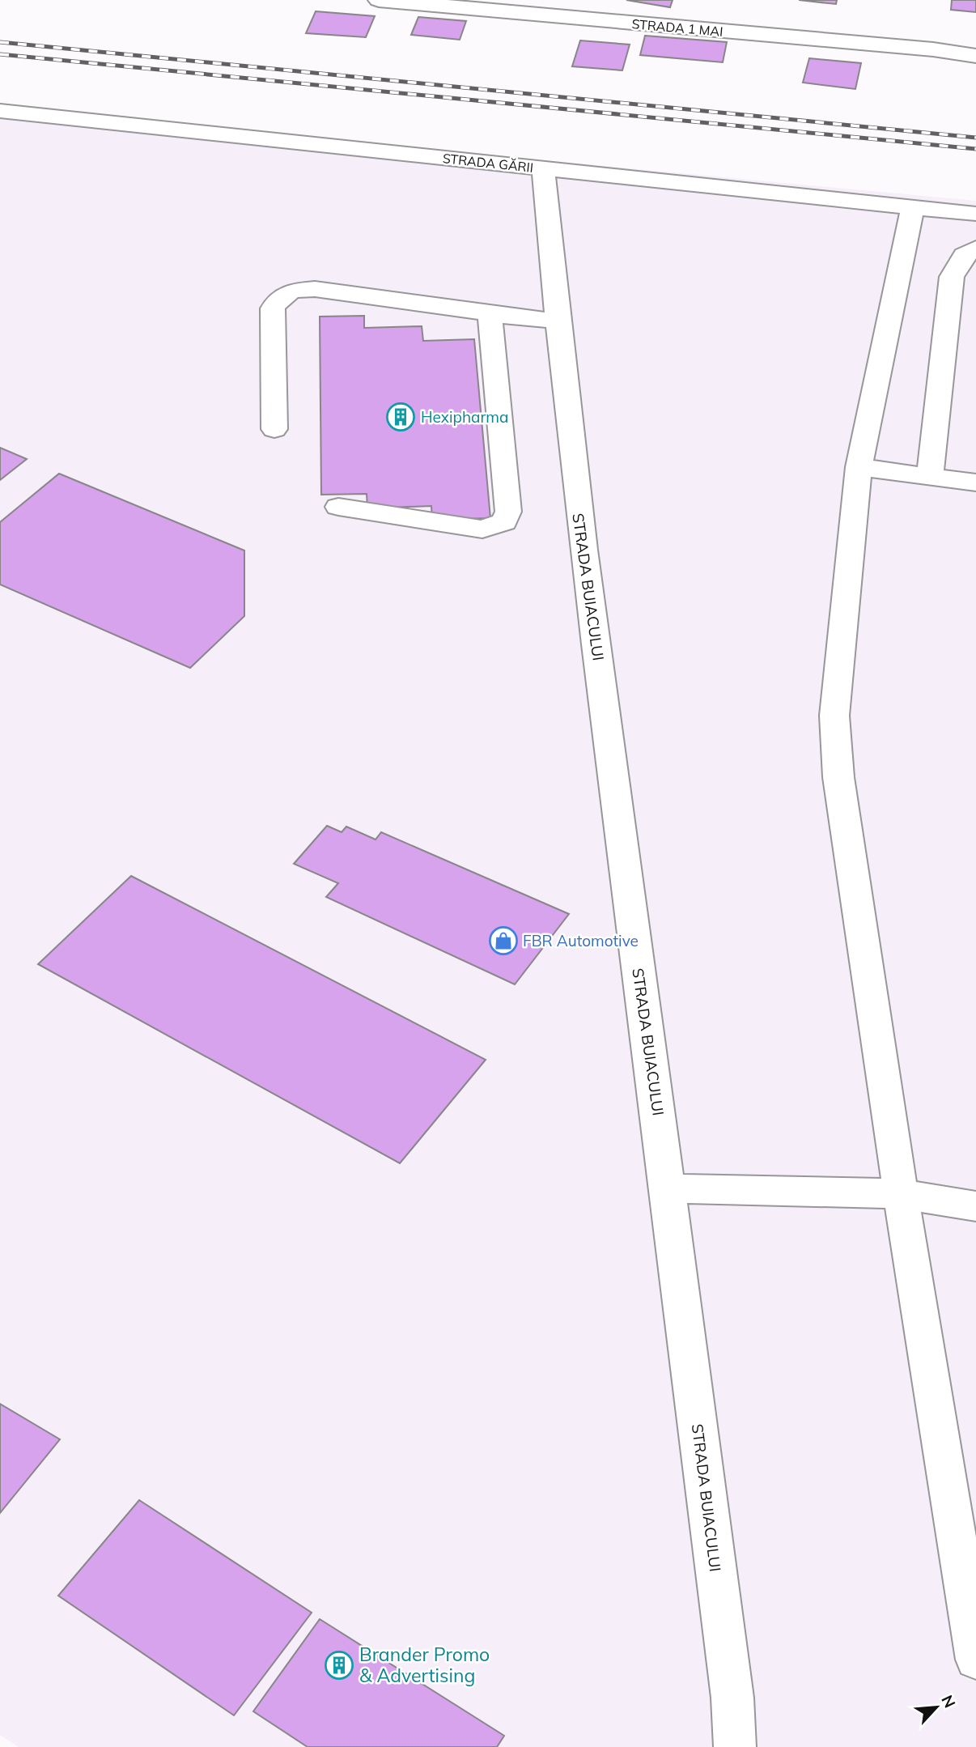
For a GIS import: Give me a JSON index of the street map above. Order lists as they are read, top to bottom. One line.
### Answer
{"streets":{"street":["STRADA 1 MAI","STRADA GĂRII","STRADA BUIACULUI"]},"crossings":[["STRADA GĂRII","STRADA BUIACULUI"]],"places":{"building":["Hexipharma","Brander Promo & Advertising"],"shop":["FBR Automotive"]},"north":"top right"}
